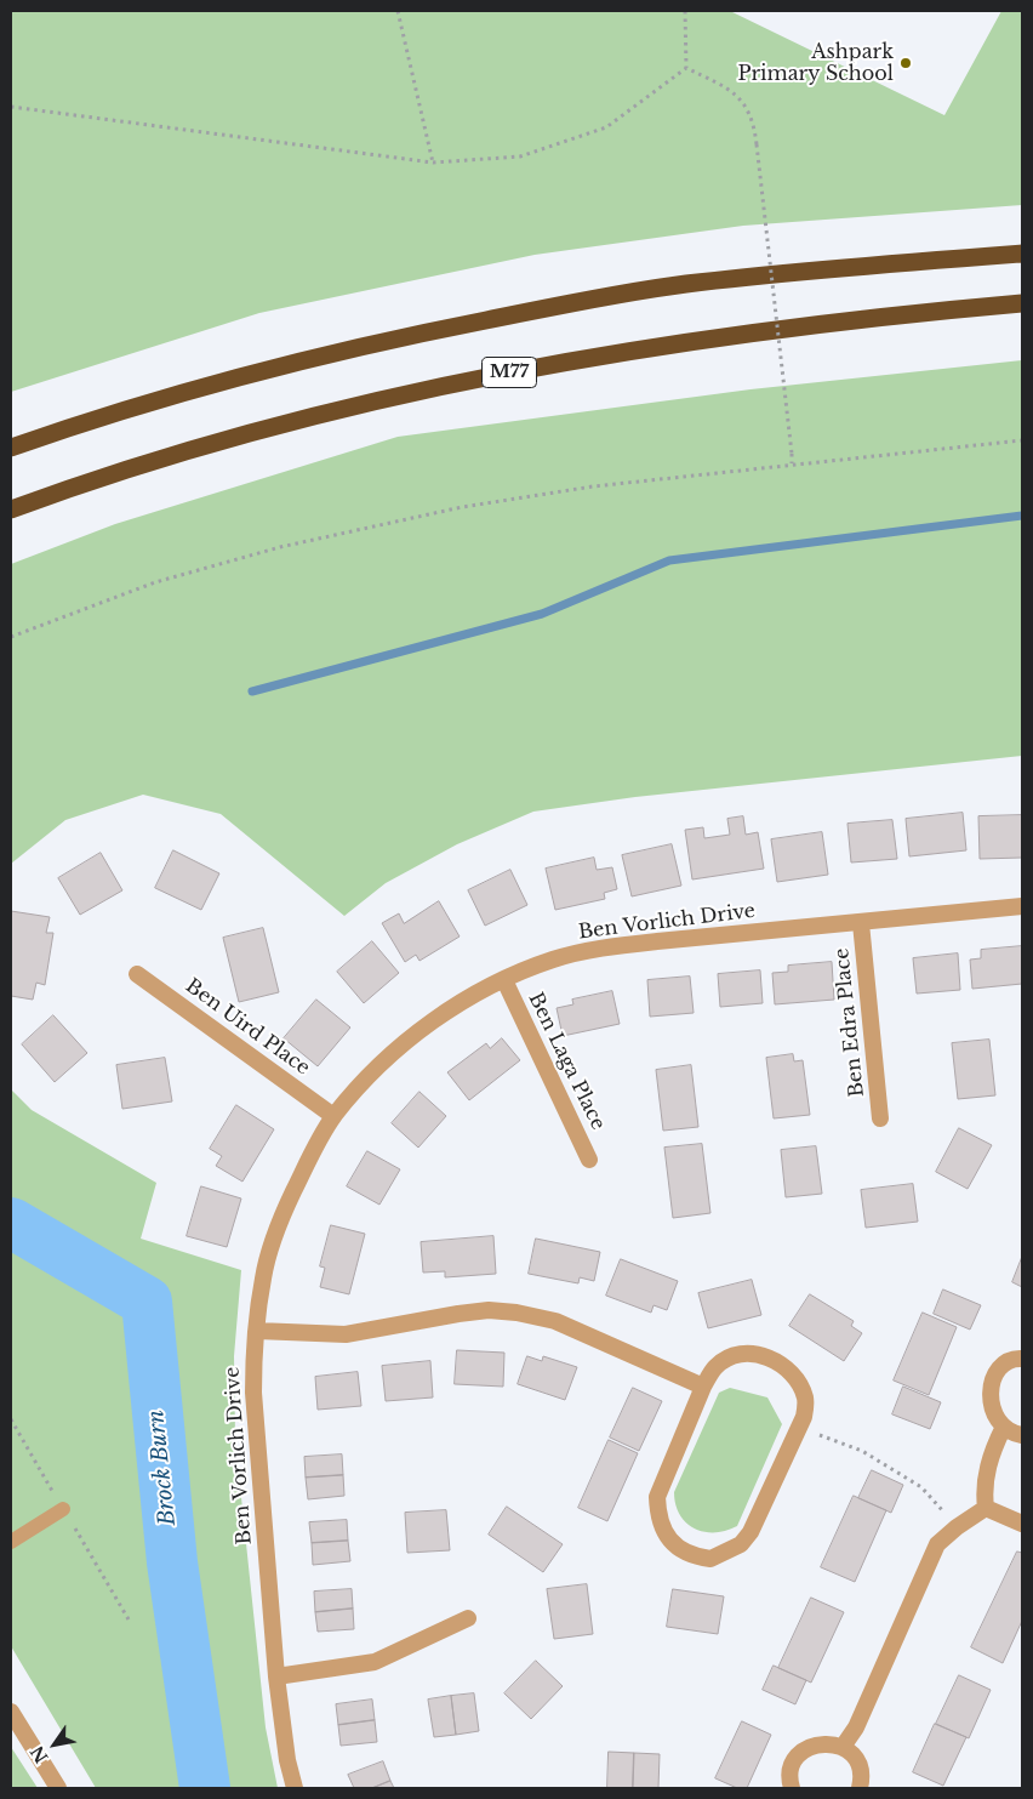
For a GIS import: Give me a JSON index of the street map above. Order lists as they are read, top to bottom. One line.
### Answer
{"streets":{"highway":["M77"],"street":["Ben Vorlich Drive","Ben Edra Place","Ben Uird Place","Ben Laga Place"]},"crossings":[["Ben Vorlich Drive","Ben Edra Place"],["Ben Vorlich Drive","Ben Uird Place"],["Ben Vorlich Drive","Ben Laga Place"]],"water":["Brock Burn"],"places":["Ashpark Primary School"],"north":"bottom left"}
